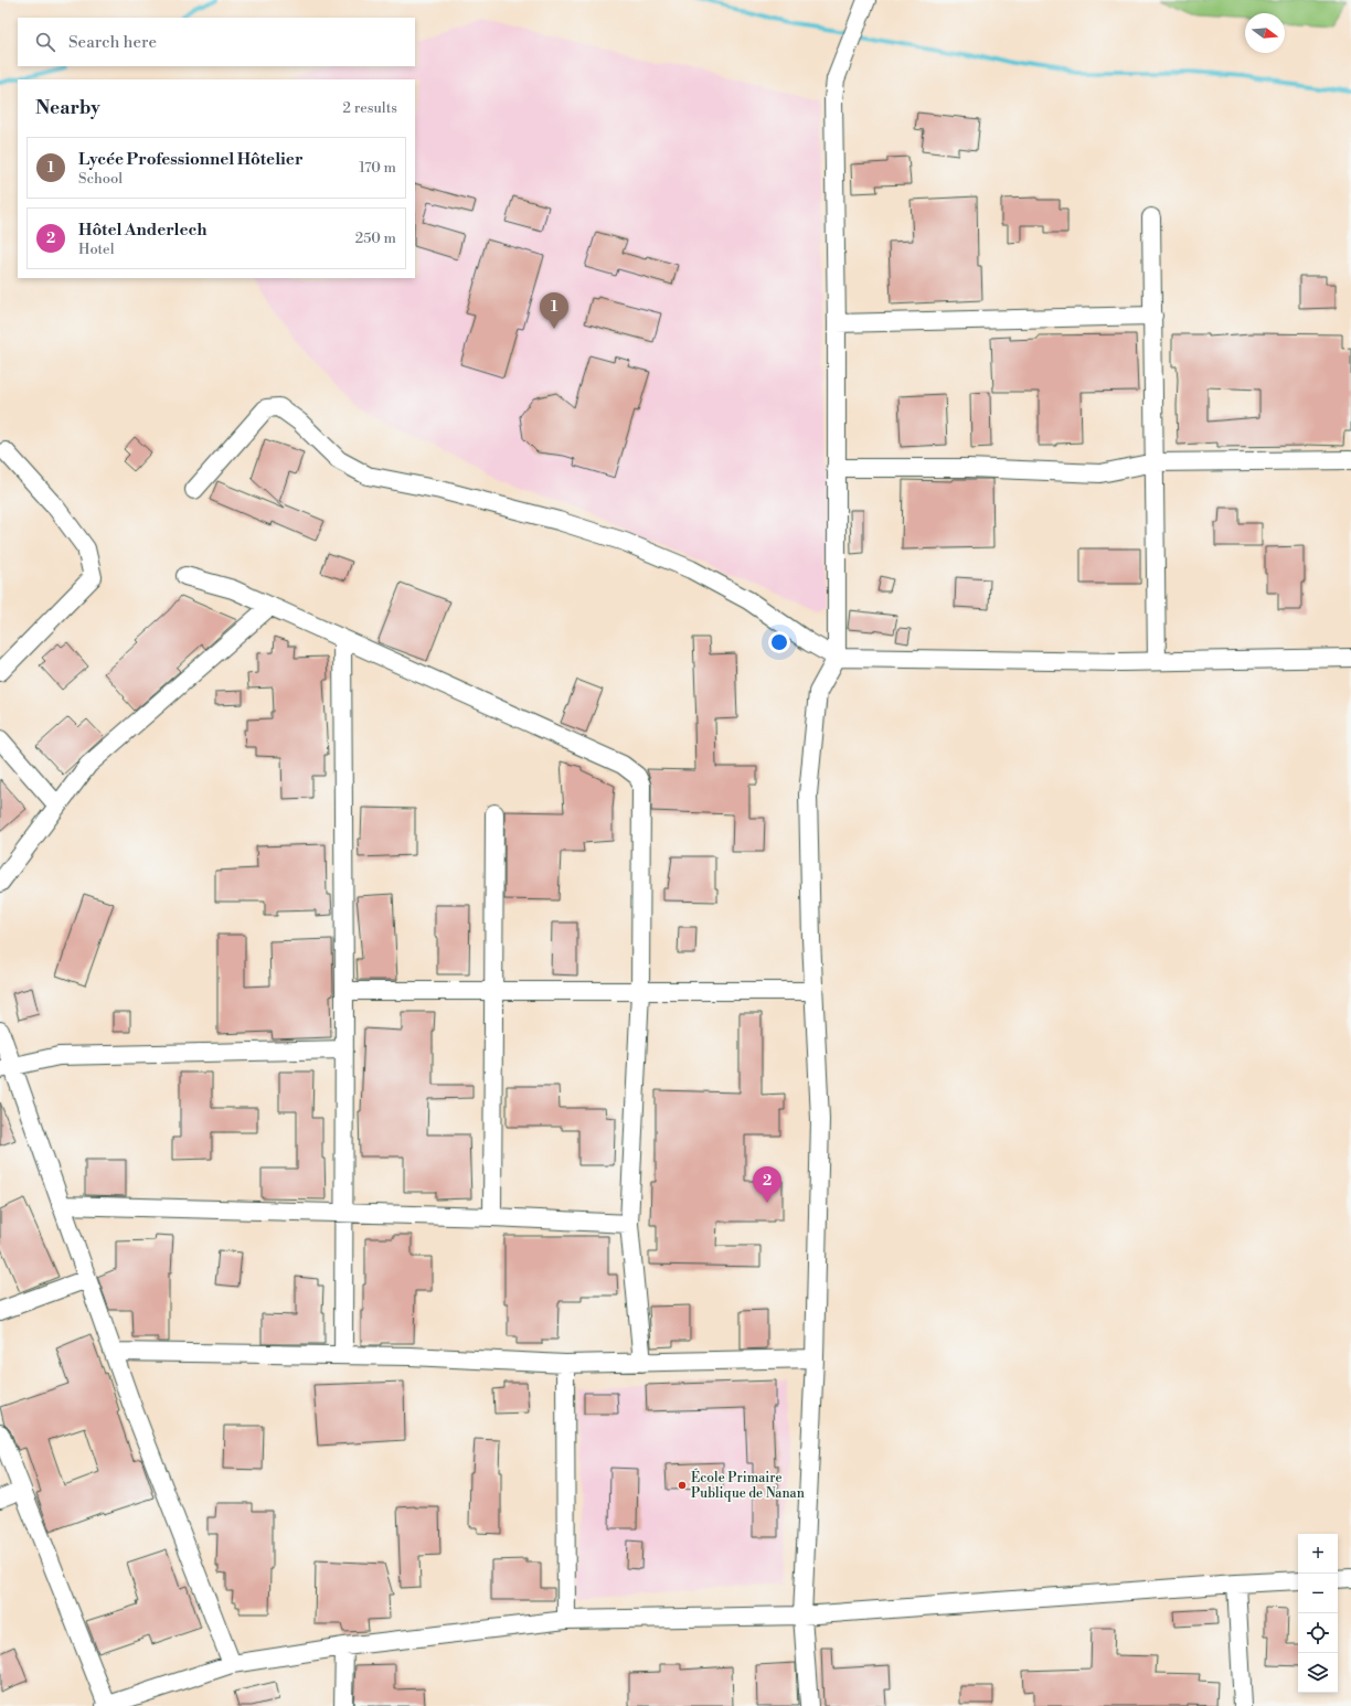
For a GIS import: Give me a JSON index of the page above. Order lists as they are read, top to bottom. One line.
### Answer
{"places":["École Primaire Publique de Nanan"],"north":"right","page":{"search":"Search here","heading":["Nearby","2 results"],"list":[{"mark":"1","name":"Lycée Professionnel Hôtelier","note":"School","value":"170 m"},{"mark":"2","name":"Hôtel Anderlech","note":"Hotel","value":"250 m"}],"pins":["1","2"],"map_buttons":["+","−"]}}
